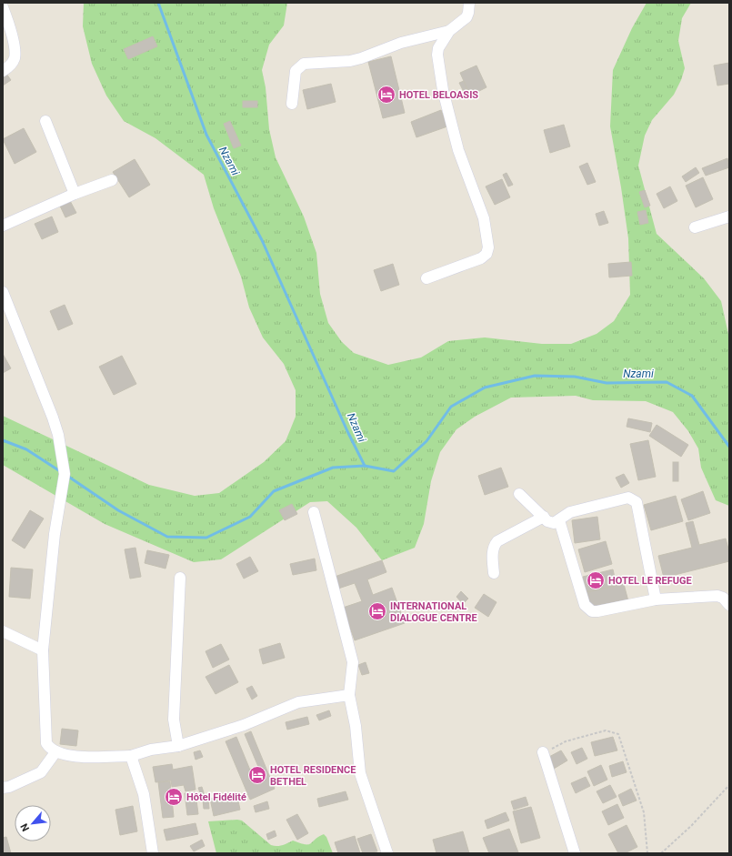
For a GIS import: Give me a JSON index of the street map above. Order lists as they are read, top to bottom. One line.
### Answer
{"water":["Nzami"],"places":{"hotel":["HOTEL BELOASIS","HOTEL LE REFUGE","INTERNATIONAL DIALOGUE CENTRE","HOTEL RESIDENCE BETHEL","Hôtel Fidélité"]},"north":"bottom left"}
